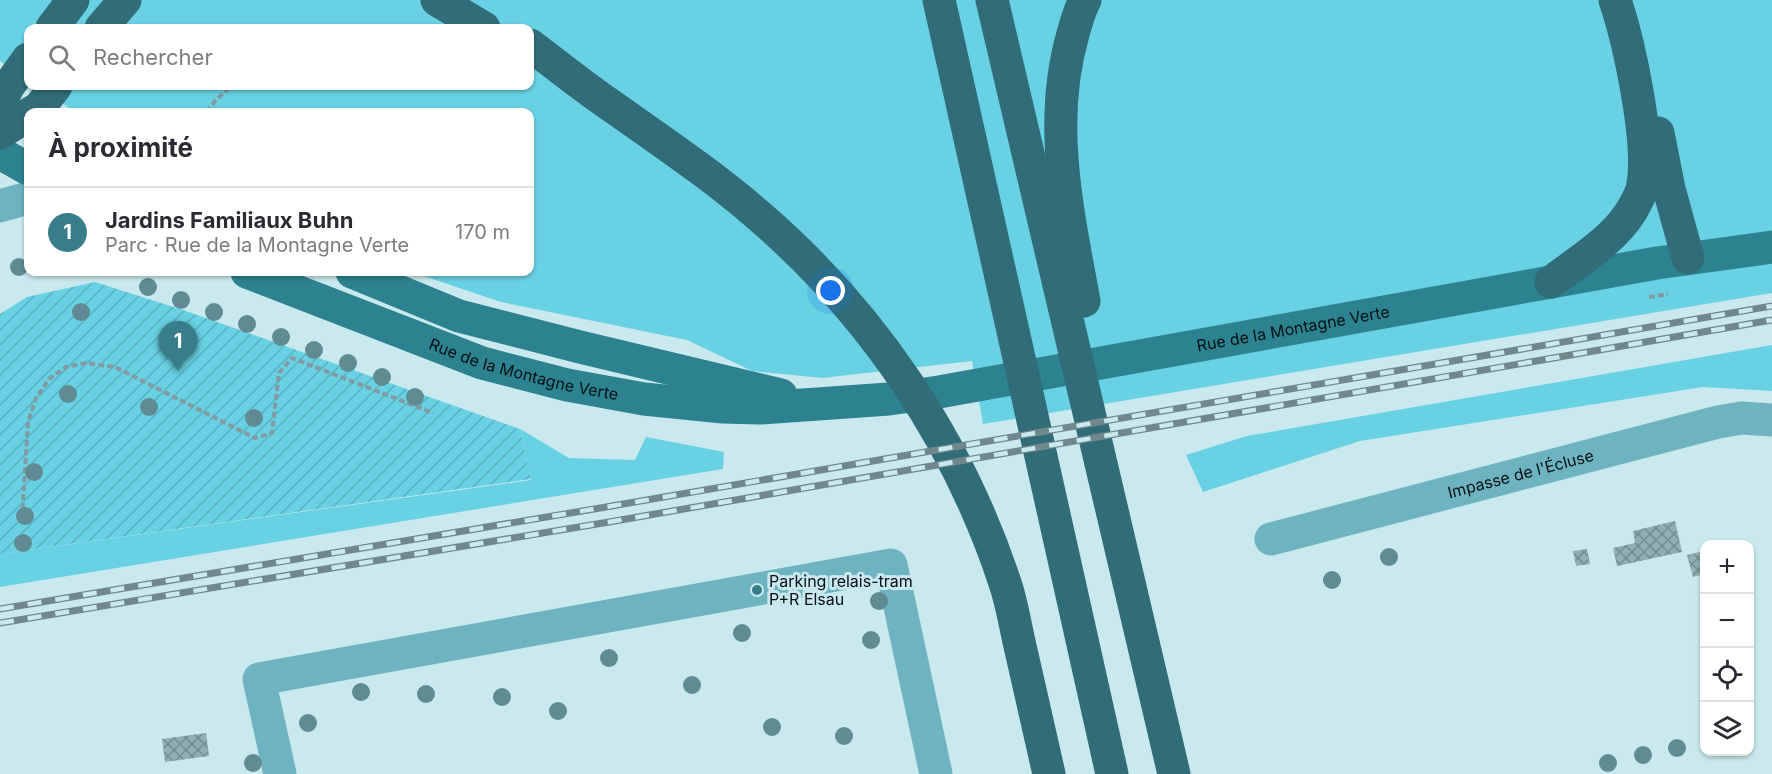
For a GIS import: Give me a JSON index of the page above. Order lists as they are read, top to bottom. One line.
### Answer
{"streets":{"main road":["Rue de la Montagne Verte"],"street":["Impasse de l'Écluse"]},"places":["Parking relais-tram P+R Elsau"],"page":{"search":"Rechercher","heading":"À proximité","list":[{"mark":"1","name":"Jardins Familiaux Buhn","note":"Parc · Rue de la Montagne Verte","value":"170 m"}],"pins":"1","map_buttons":["+","−"]}}
